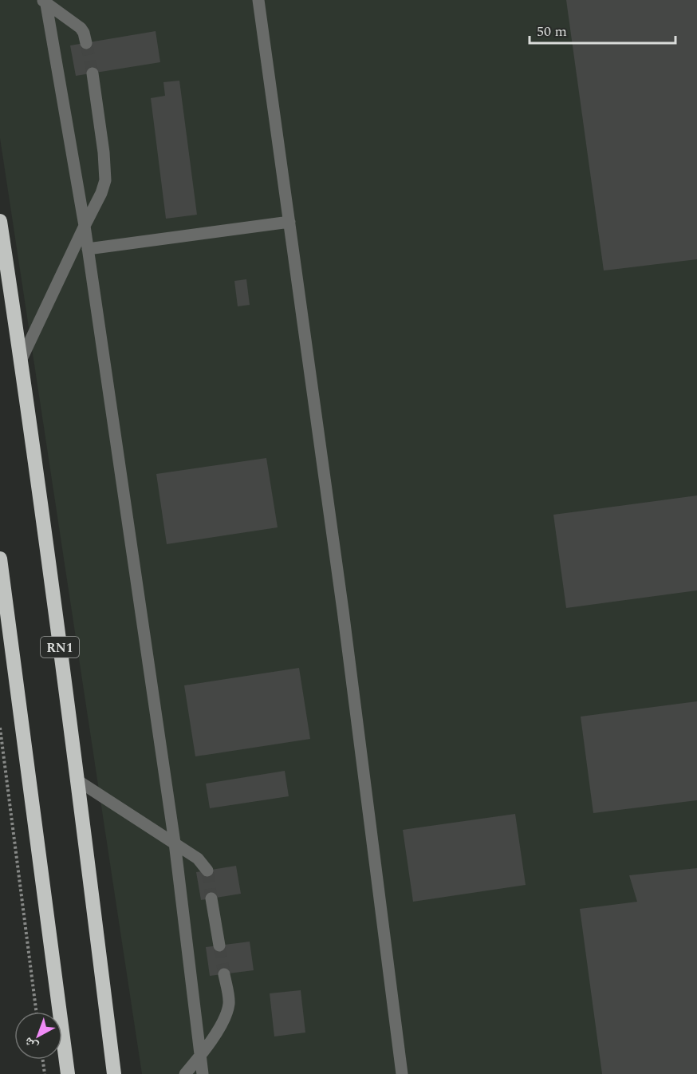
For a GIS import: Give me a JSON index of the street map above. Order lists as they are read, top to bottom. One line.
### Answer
{"streets":{"highway":["RN1"]},"scale_bar":"50 m","north":"bottom left"}
